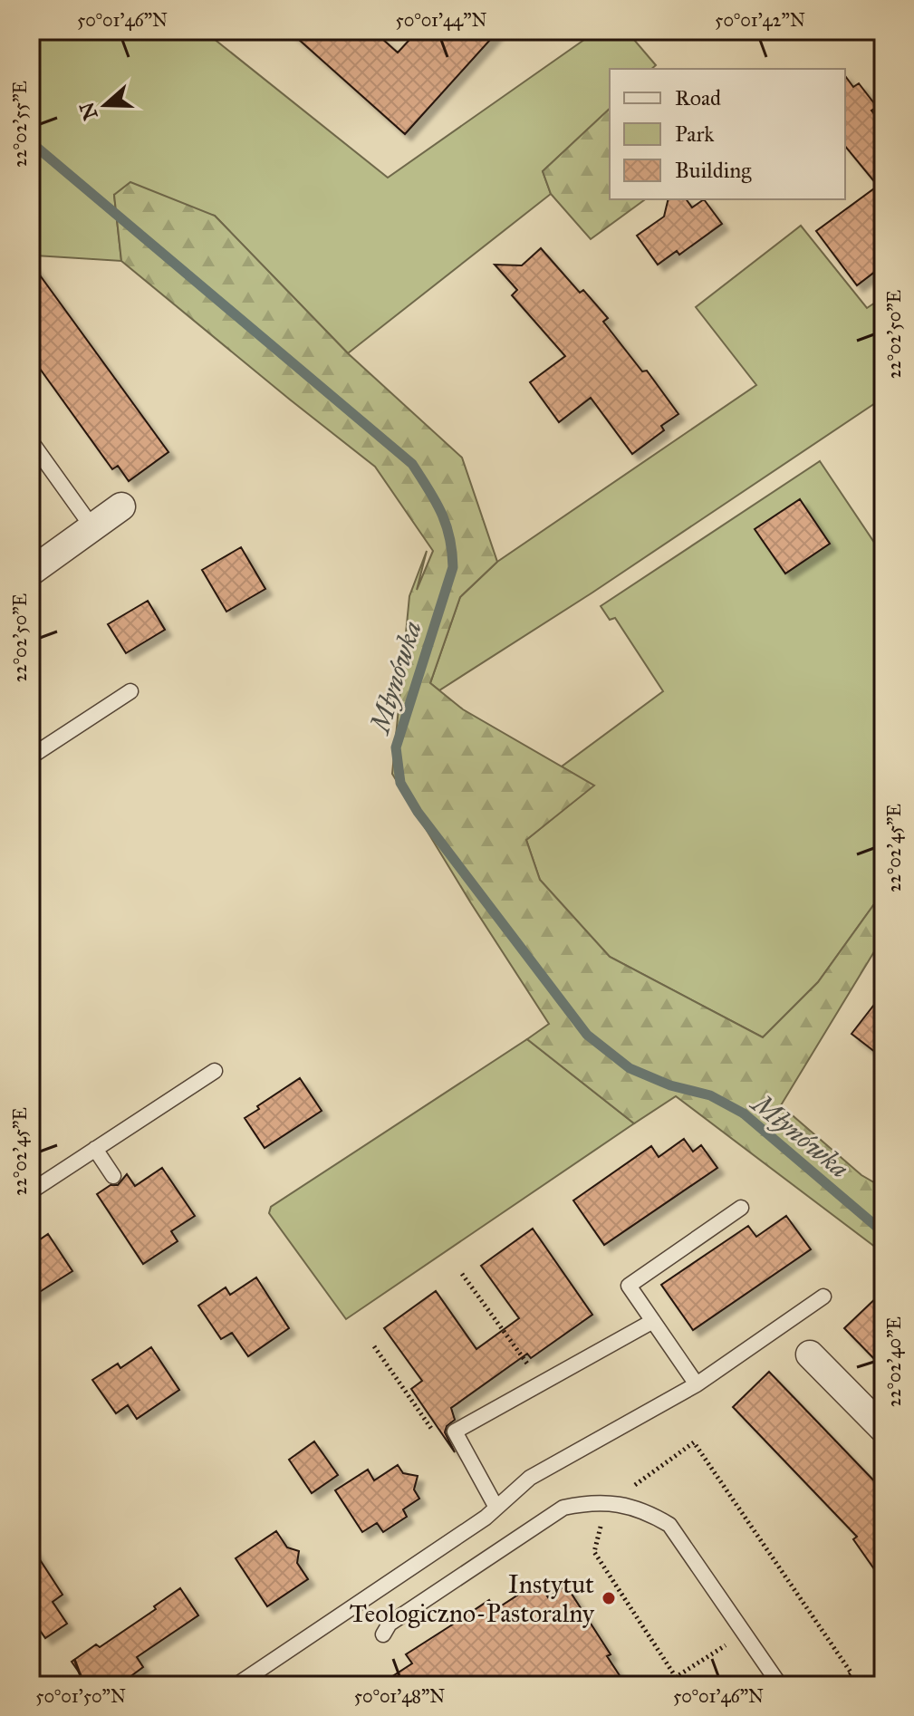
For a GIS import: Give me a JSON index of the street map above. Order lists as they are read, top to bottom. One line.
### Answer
{"water":["Młynówka"],"places":["Instytut Teologiczno-Pastoralny"],"legend":["Road","Park","Building"],"north":"left","coordinates":["50°01'46\"N","50°01'44\"N","50°01'42\"N","22°02'55\"E","22°02'50\"E","22°02'45\"E","22°02'40\"E","50°01'50\"N","50°01'48\"N"]}
